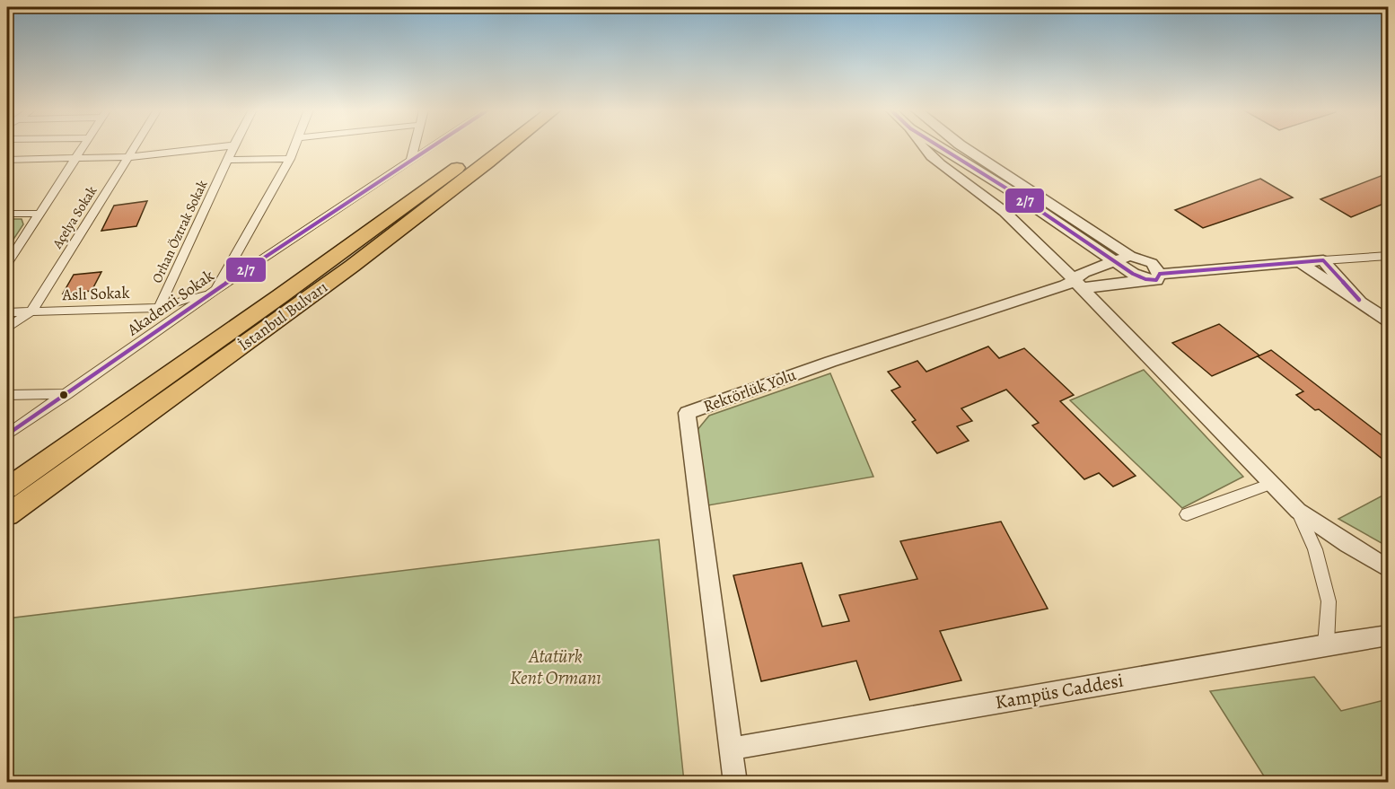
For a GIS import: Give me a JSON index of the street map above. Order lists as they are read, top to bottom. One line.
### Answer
{"streets":{"highway":["İstanbul Bulvarı"],"street":["Açelya Sokak","Orhan Öztrak Sokak","Aslı Sokak","Akademi Sokak","Rektörlük Yolu","Kampüs Caddesi"]},"crossings":[["Açelya Sokak","Aslı Sokak"],["Orhan Öztrak Sokak","Aslı Sokak"],["Aslı Sokak","Akademi Sokak"],["Rektörlük Yolu","Kampüs Caddesi"]],"parks":["Atatürk Kent Ormanı"],"lines":["transit line 2/7"]}
